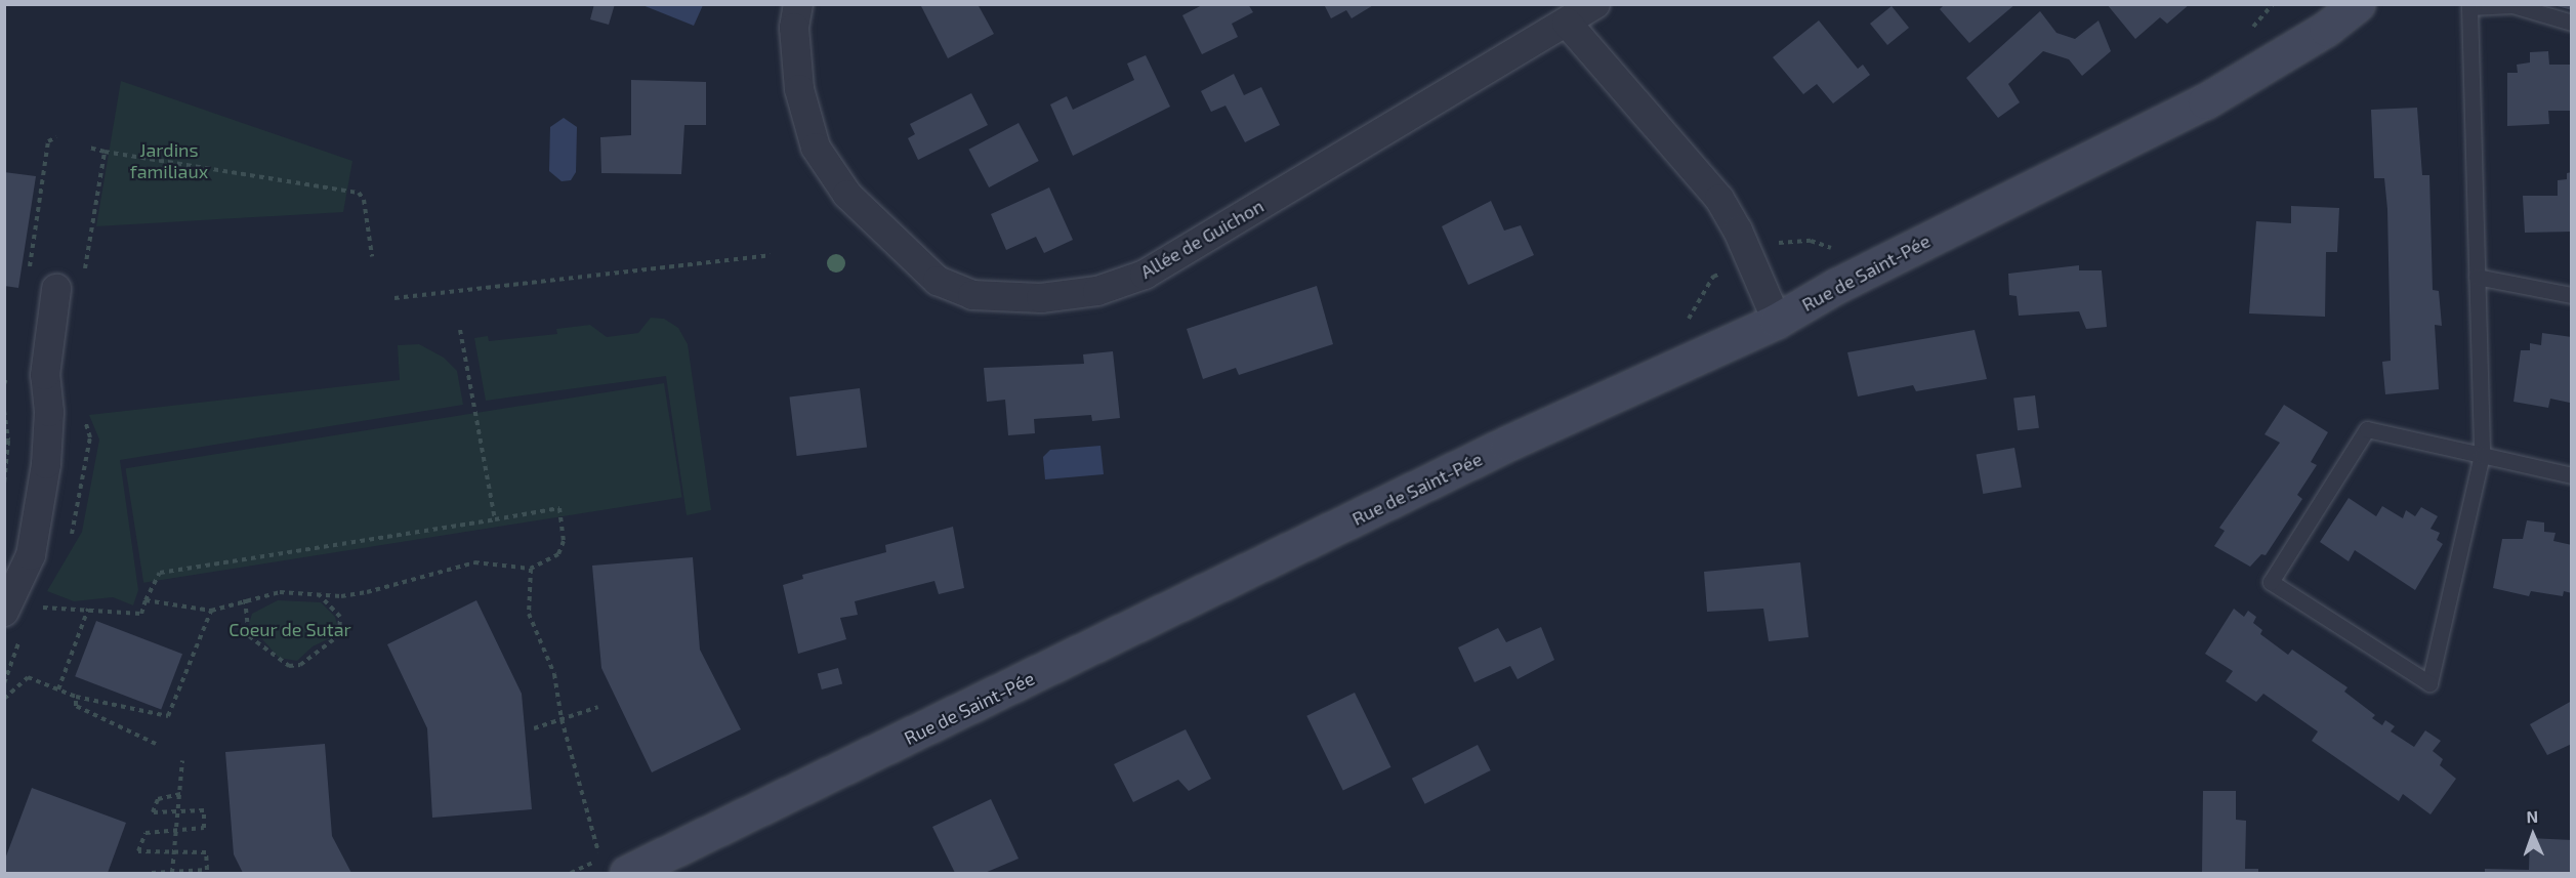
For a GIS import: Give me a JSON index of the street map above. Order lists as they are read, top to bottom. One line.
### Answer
{"streets":{"main road":["Rue de Saint-Pée"],"street":["Allée de Guichon"]},"parks":["Jardins familiaux","Coeur de Sutar"],"north":"top"}
